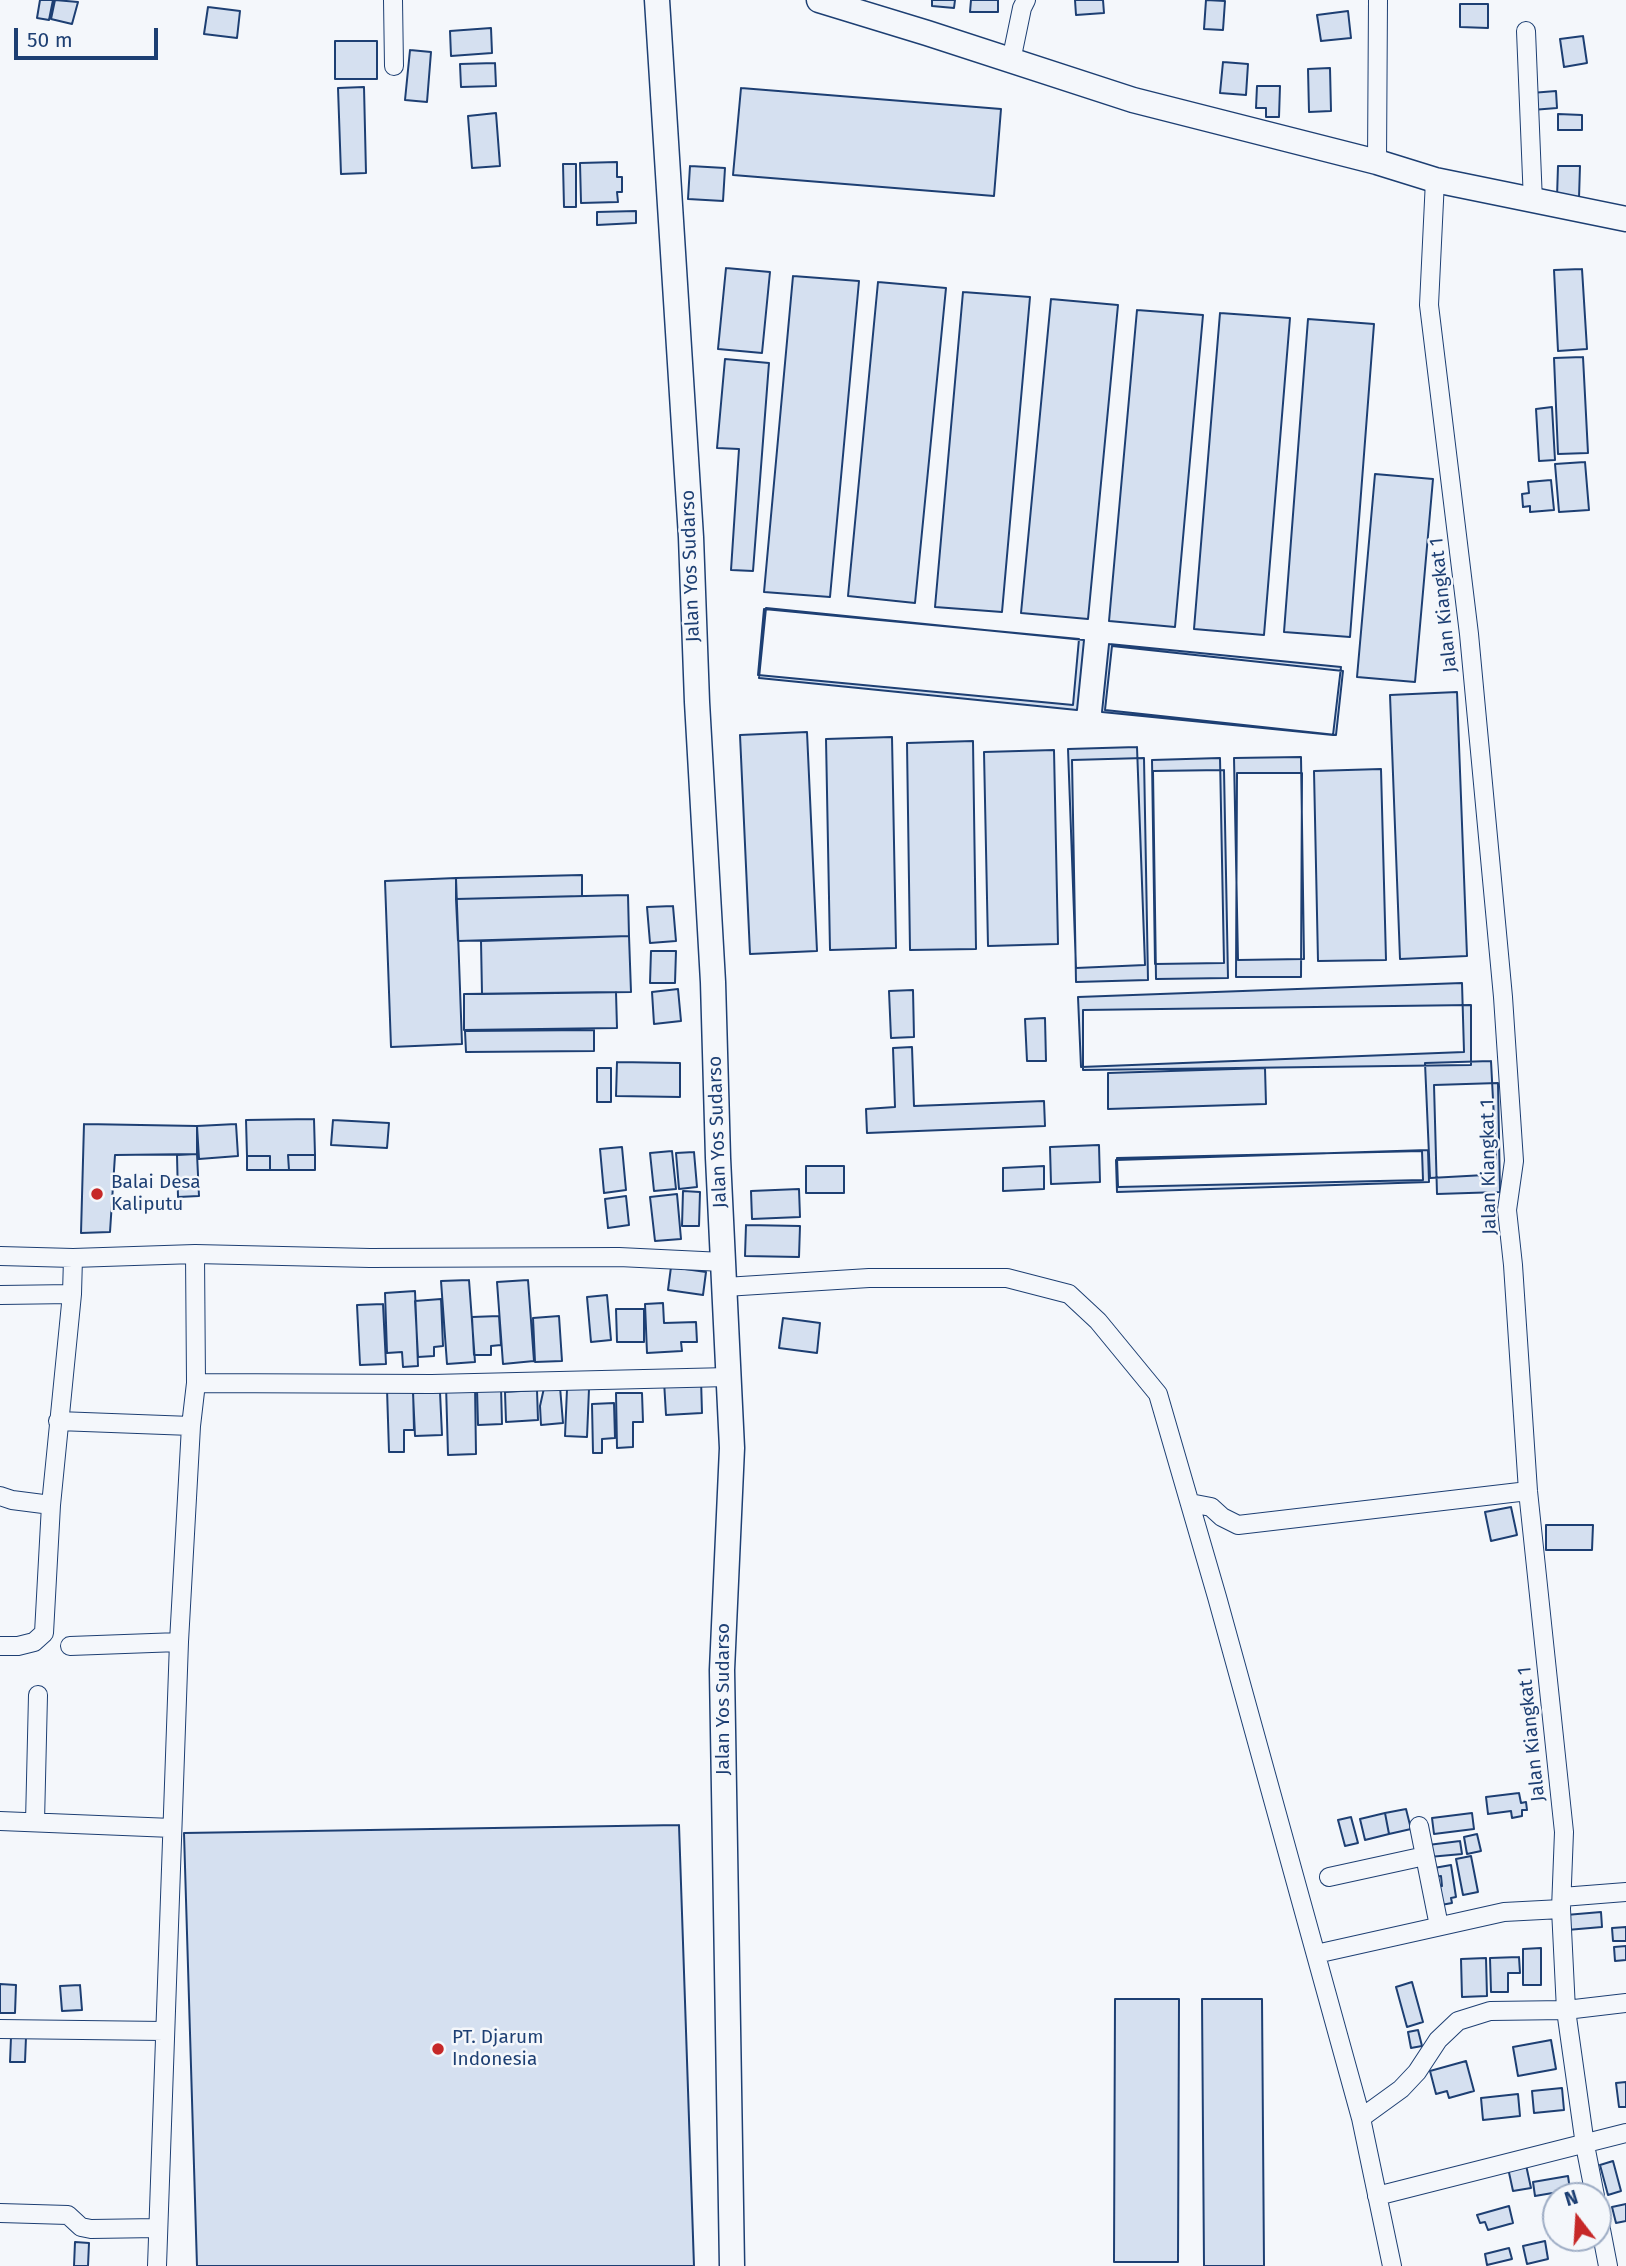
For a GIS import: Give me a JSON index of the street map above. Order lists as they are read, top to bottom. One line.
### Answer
{"streets":{"street":["Jalan Yos Sudarso","Jalan Kiangkat 1"]},"places":["Balai Desa Kaliputu","PT. Djarum Indonesia"],"scale_bar":"50 m","north":"top"}
